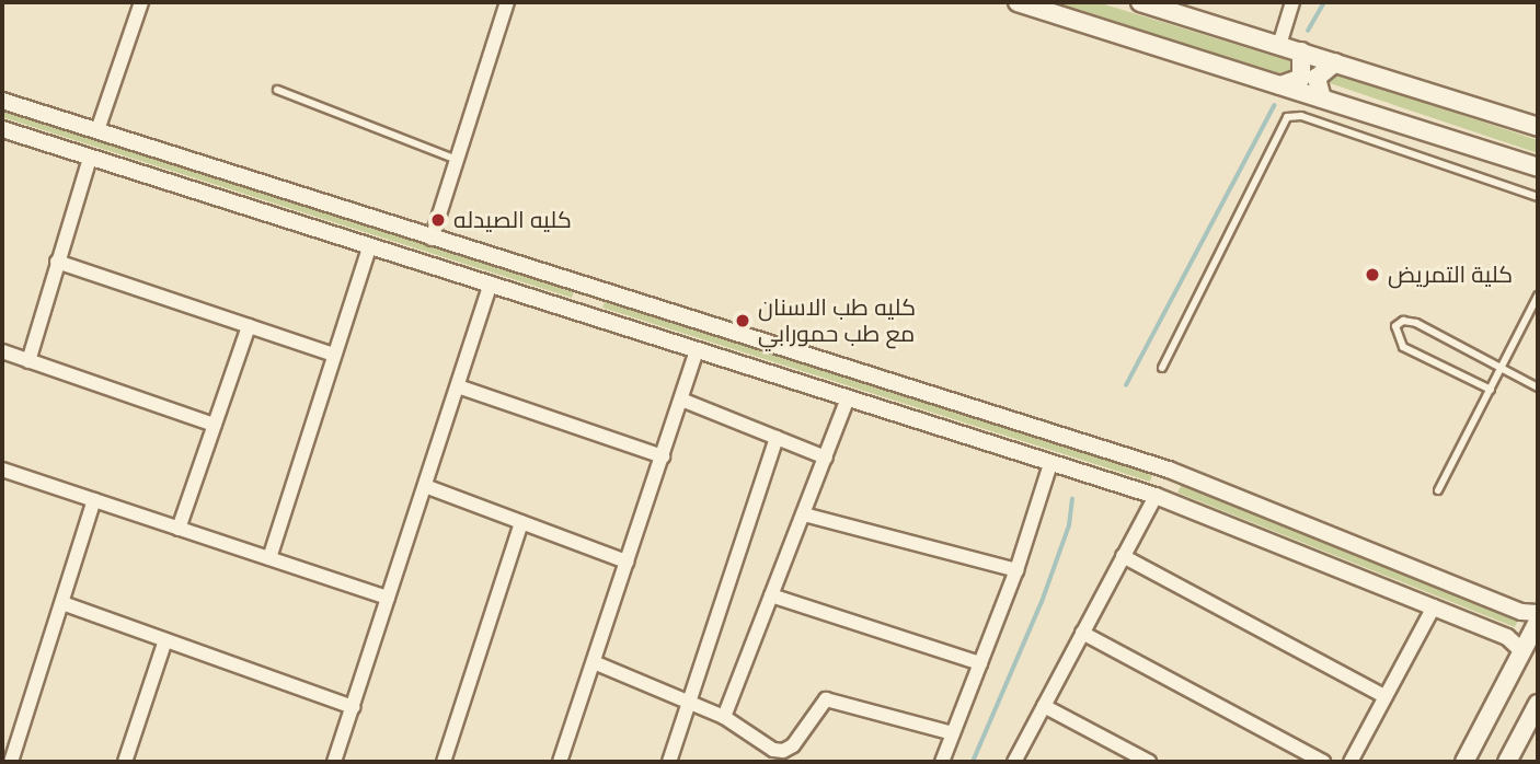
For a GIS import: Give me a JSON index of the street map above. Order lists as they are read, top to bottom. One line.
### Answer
{"places":["كليه الصيدله","كلية التمريض","كليه طب الاسنان مع طب حمورابي"]}
